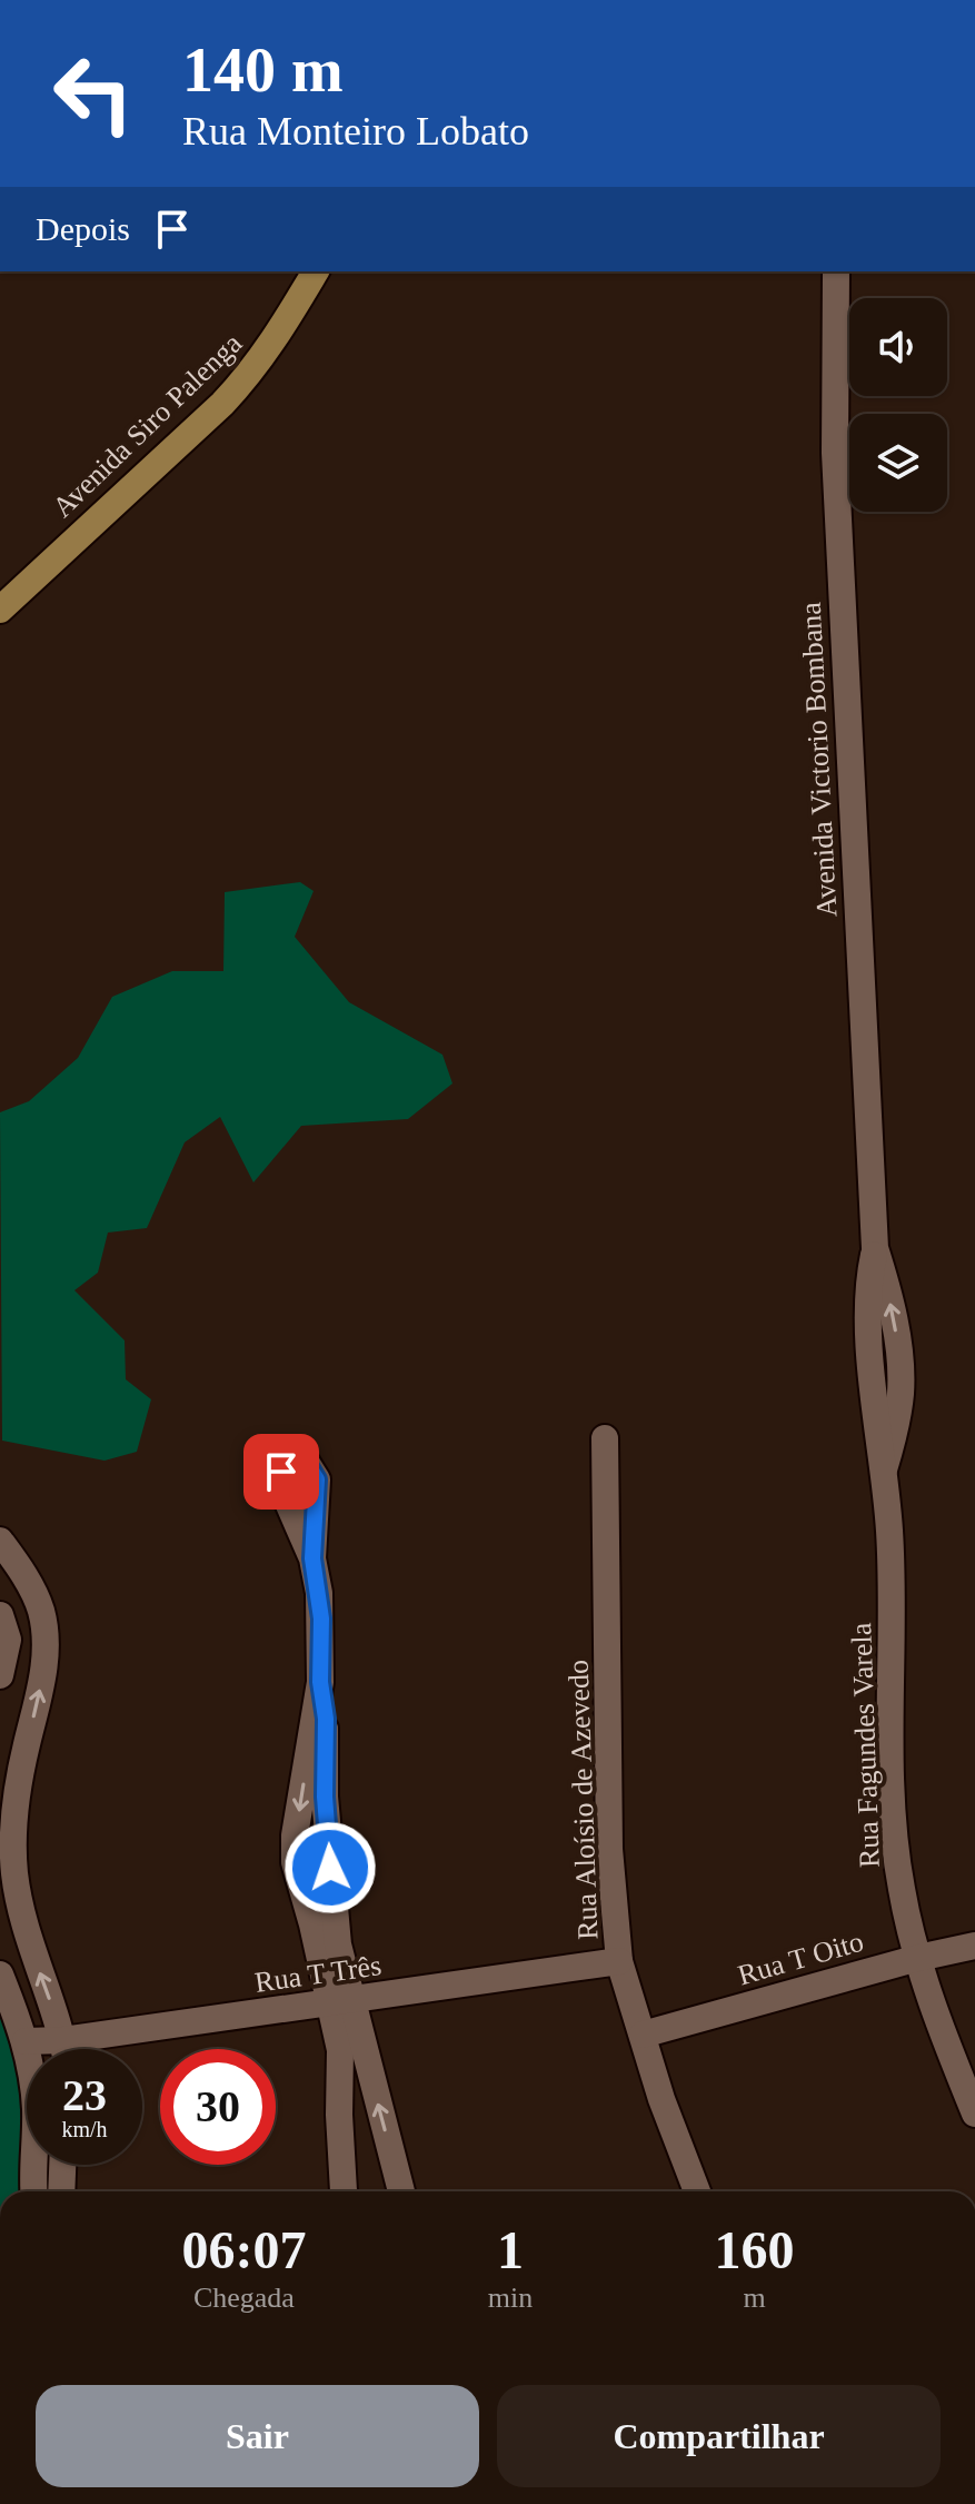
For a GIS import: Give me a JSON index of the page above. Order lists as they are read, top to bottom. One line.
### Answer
{"streets":{"main road":["Avenida Siro Palenga"],"street":["Avenida Victorio Bombana","Rua Fagundes Varela","Rua Aloísio de Azevedo","Rua T Oito","Rua T Três"]},"crossings":[["Avenida Victorio Bombana","Rua Fagundes Varela"],["Rua Fagundes Varela","Rua T Oito"],["Rua Aloísio de Azevedo","Rua T Oito"],["Rua Aloísio de Azevedo","Rua T Três"]],"page":{"turn":["140 m","Rua Monteiro Lobato"],"then":"Depois","speed":"23 km/h","limit":"30","eta":["06:07","Chegada","1","min","160","m"],"buttons":["Sair","Compartilhar"]}}
